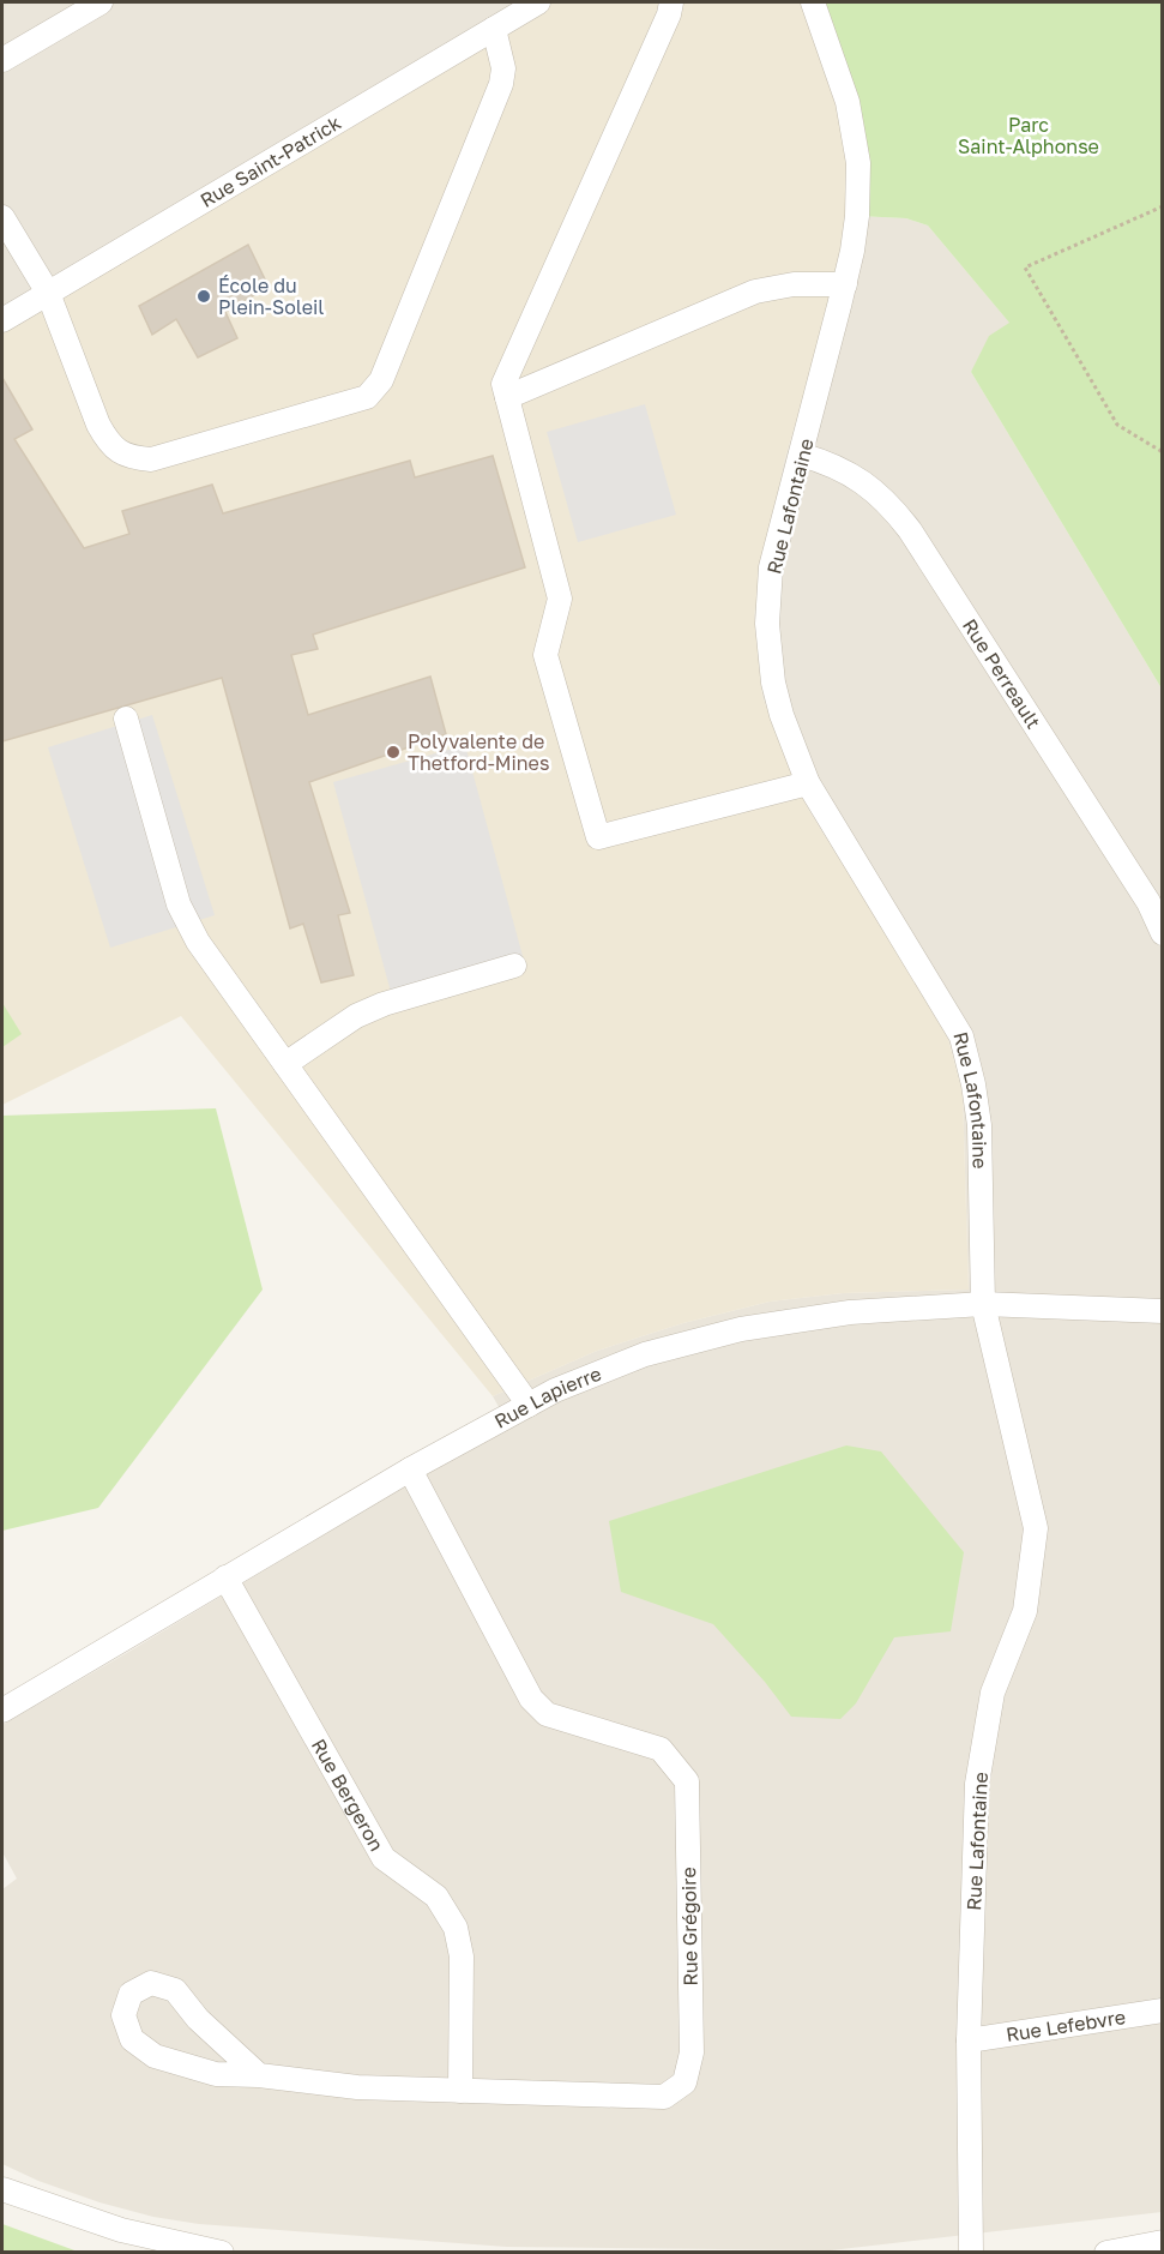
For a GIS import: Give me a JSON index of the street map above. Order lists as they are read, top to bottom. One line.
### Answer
{"streets":{"street":["Rue Saint-Patrick","Rue Lafontaine","Rue Perreault","Rue Lapierre","Rue Bergeron","Rue Grégoire","Rue Lefebvre"]},"crossings":[["Rue Lafontaine","Rue Perreault"],["Rue Lafontaine","Rue Lapierre"],["Rue Lafontaine","Rue Lefebvre"],["Rue Lapierre","Rue Bergeron"],["Rue Lapierre","Rue Grégoire"],["Rue Bergeron","Rue Grégoire"]],"parks":["Parc Saint-Alphonse"],"places":["École du Plein-Soleil","Polyvalente de Thetford-Mines"]}
